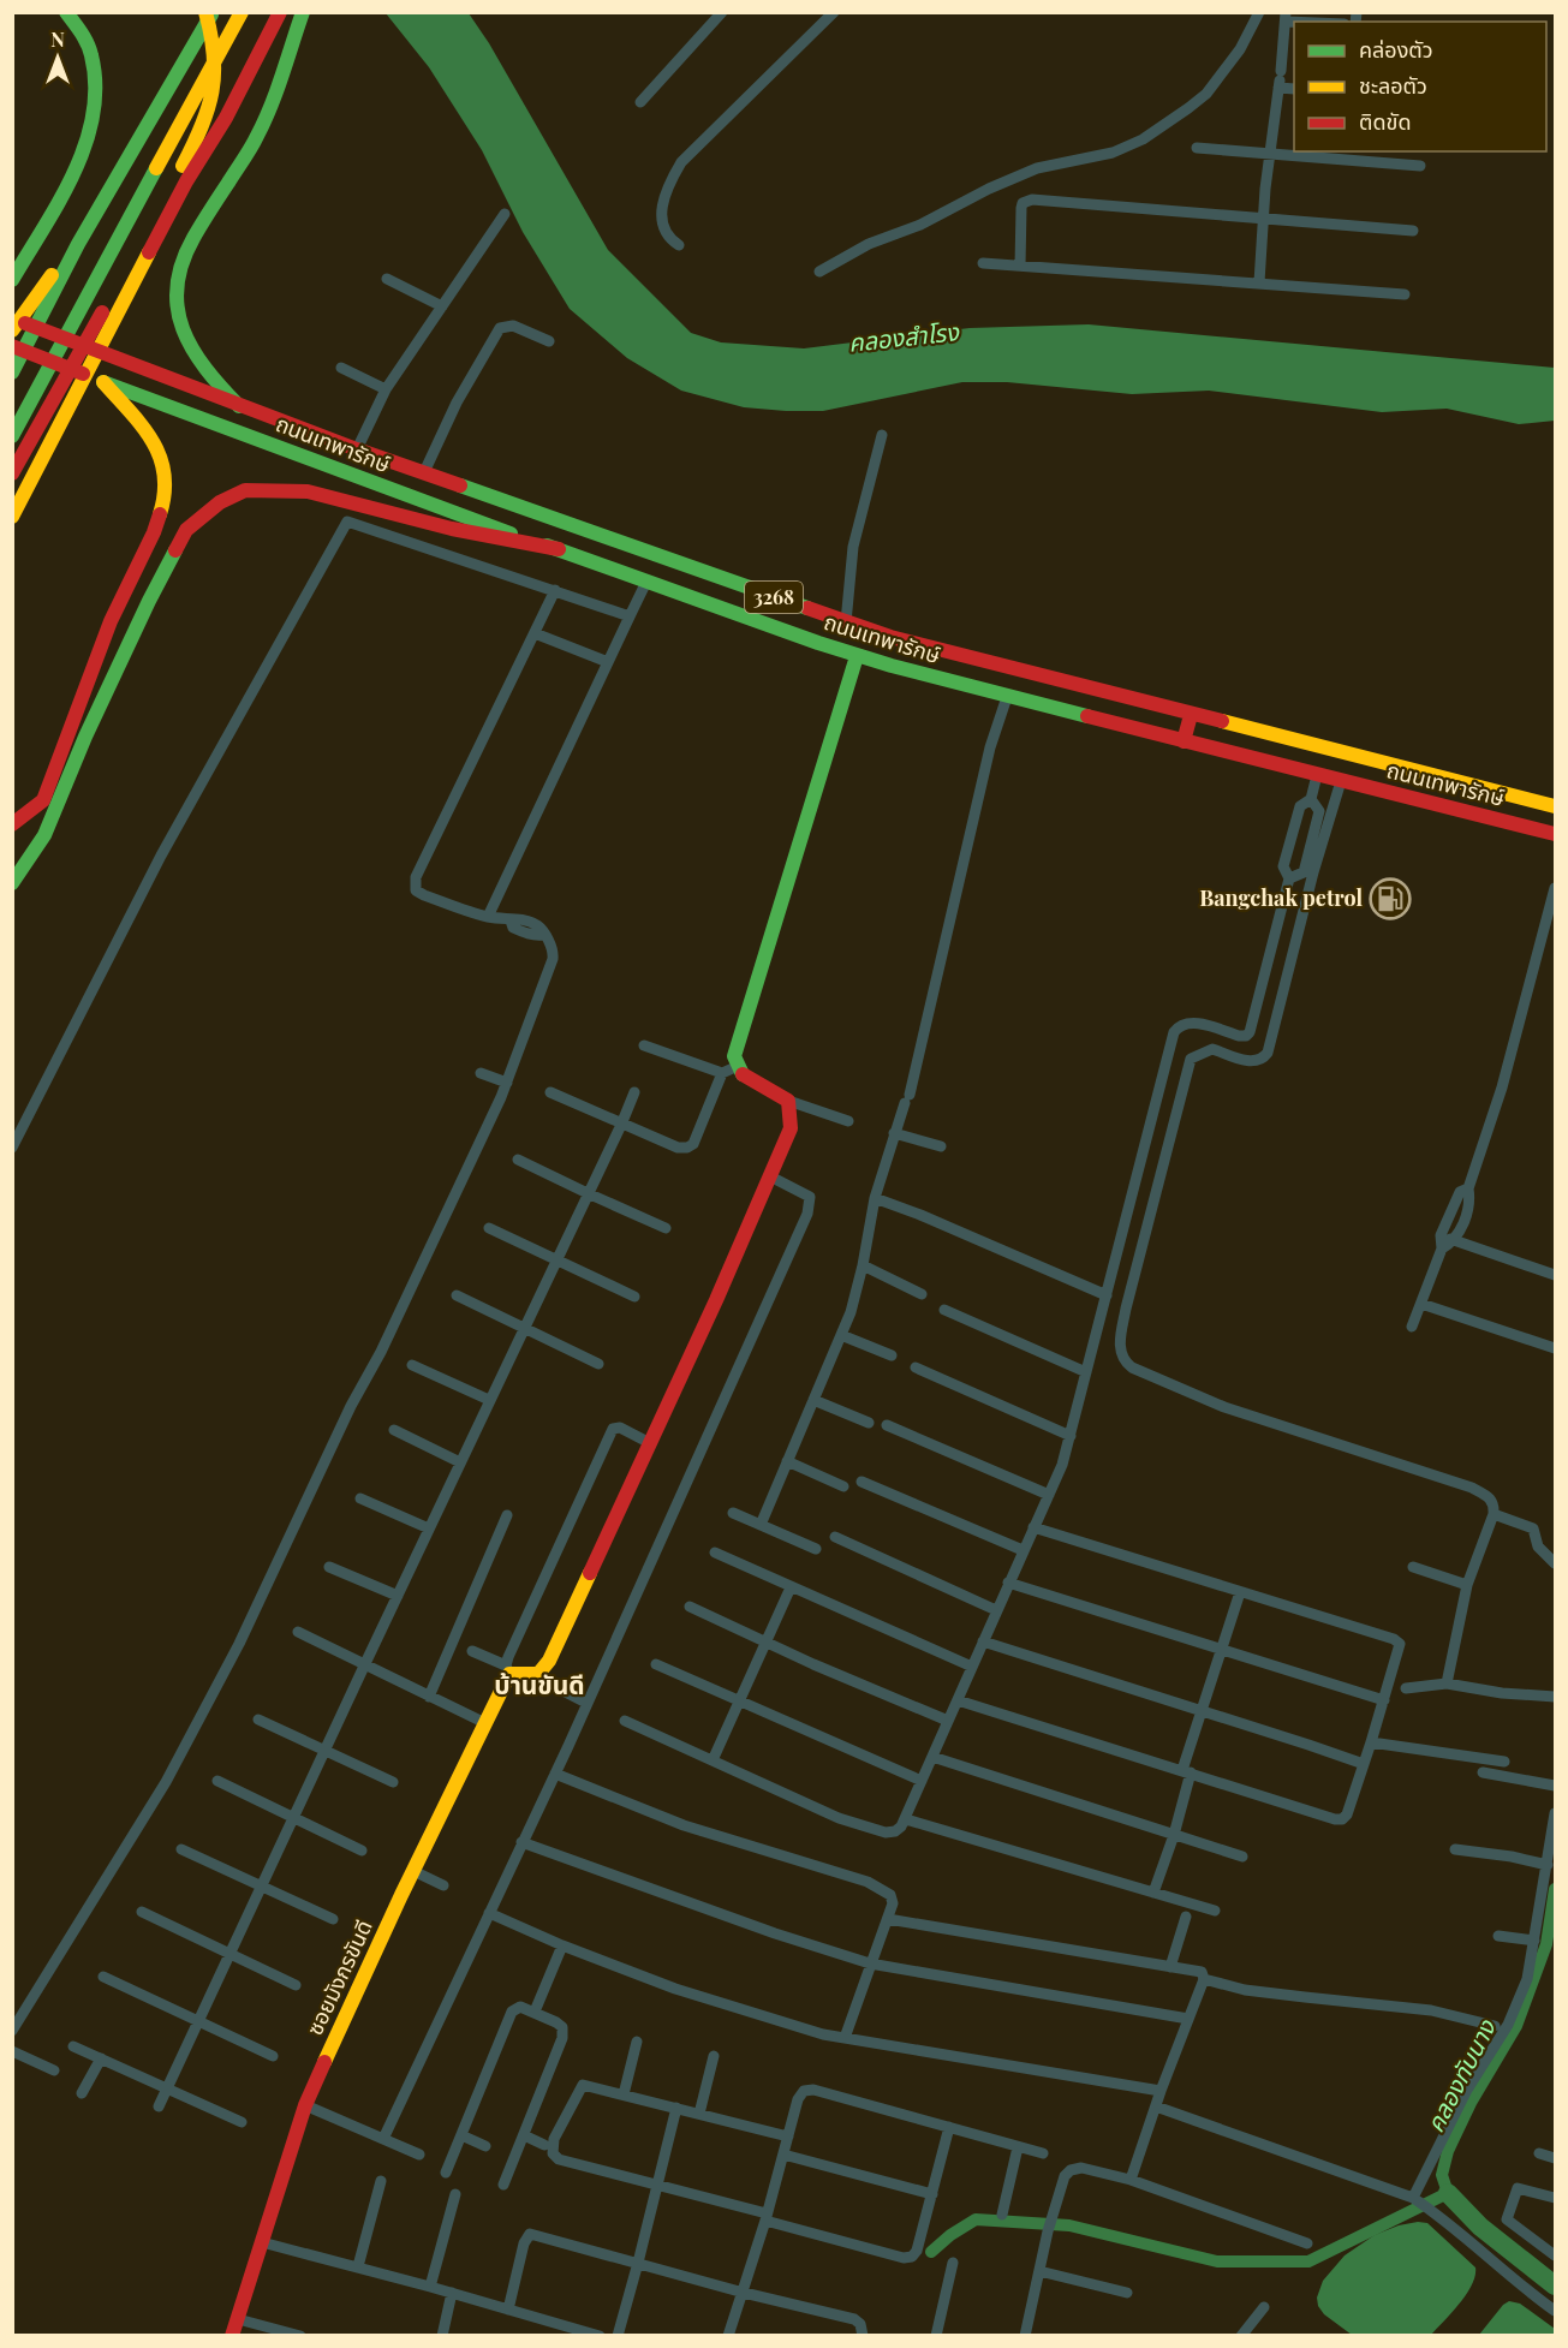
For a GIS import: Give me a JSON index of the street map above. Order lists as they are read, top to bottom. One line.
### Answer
{"streets":{"main road":["ถนนเทพารักษ์","3268","ซอยมังกรขันดี"]},"districts":["บ้านขันดี"],"water":["คลองสำโรง","คลองทับนาง"],"places":{"fuel station":["Bangchak petrol"]},"legend":["คล่องตัว","ชะลอตัว","ติดขัด"],"north":"top"}
